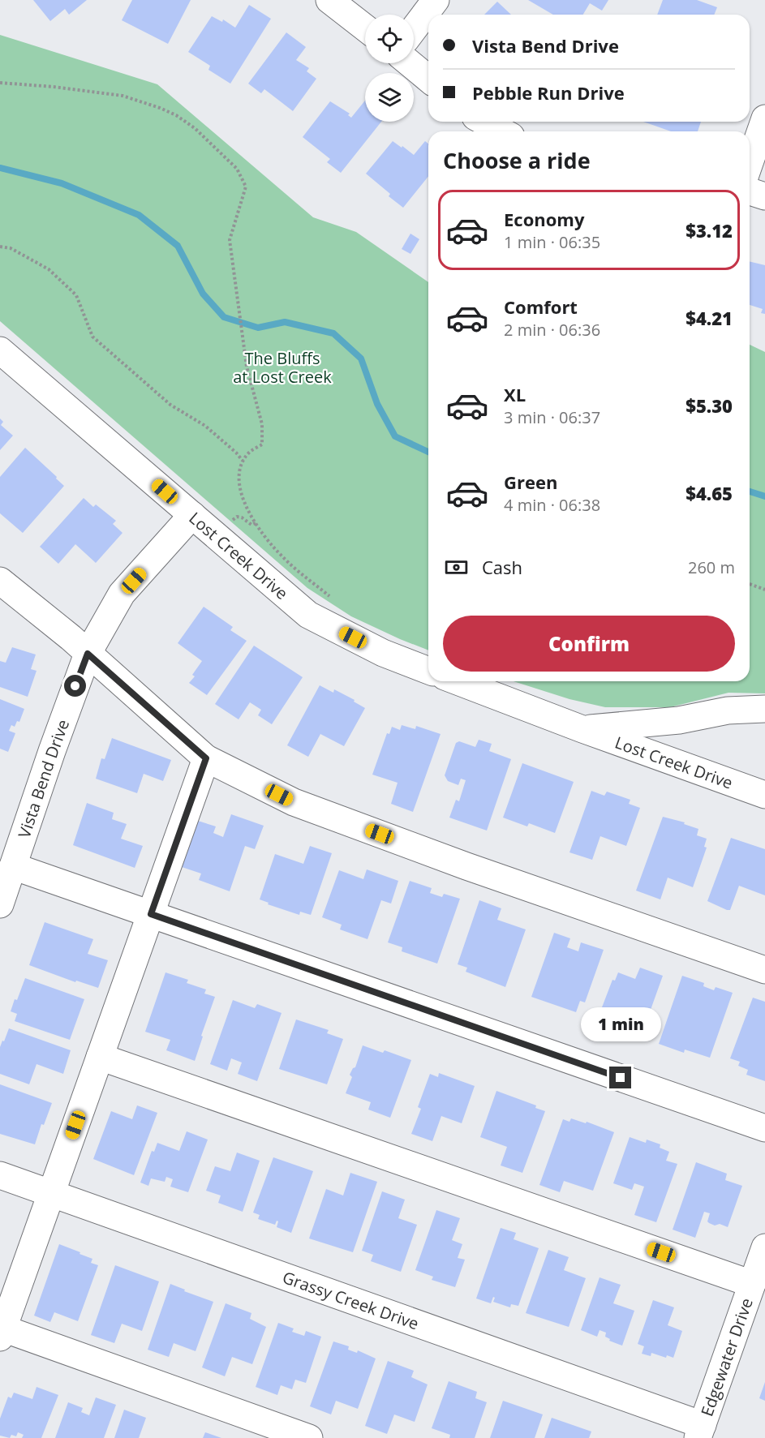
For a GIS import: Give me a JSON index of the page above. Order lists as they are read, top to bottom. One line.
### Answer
{"streets":{"street":["Lost Creek Drive","Vista Bend Drive","Grassy Creek Drive","Edgewater Drive"]},"crossings":[["Lost Creek Drive","Vista Bend Drive"],["Grassy Creek Drive","Edgewater Drive"]],"parks":["The Bluffs at Lost Creek"],"page":{"banner":["Vista Bend Drive","Pebble Run Drive"],"heading":"Choose a ride","list":[{"name":"Economy","note":"1 min · 06:35","value":"$3.12"},{"name":"Comfort","note":"2 min · 06:36","value":"$4.21"},{"name":"XL","note":"3 min · 06:37","value":"$5.30"},{"name":"Green","note":"4 min · 06:38","value":"$4.65"}],"pay":["Cash","260 m"],"buttons":"Confirm","bubble":"1 min"}}
